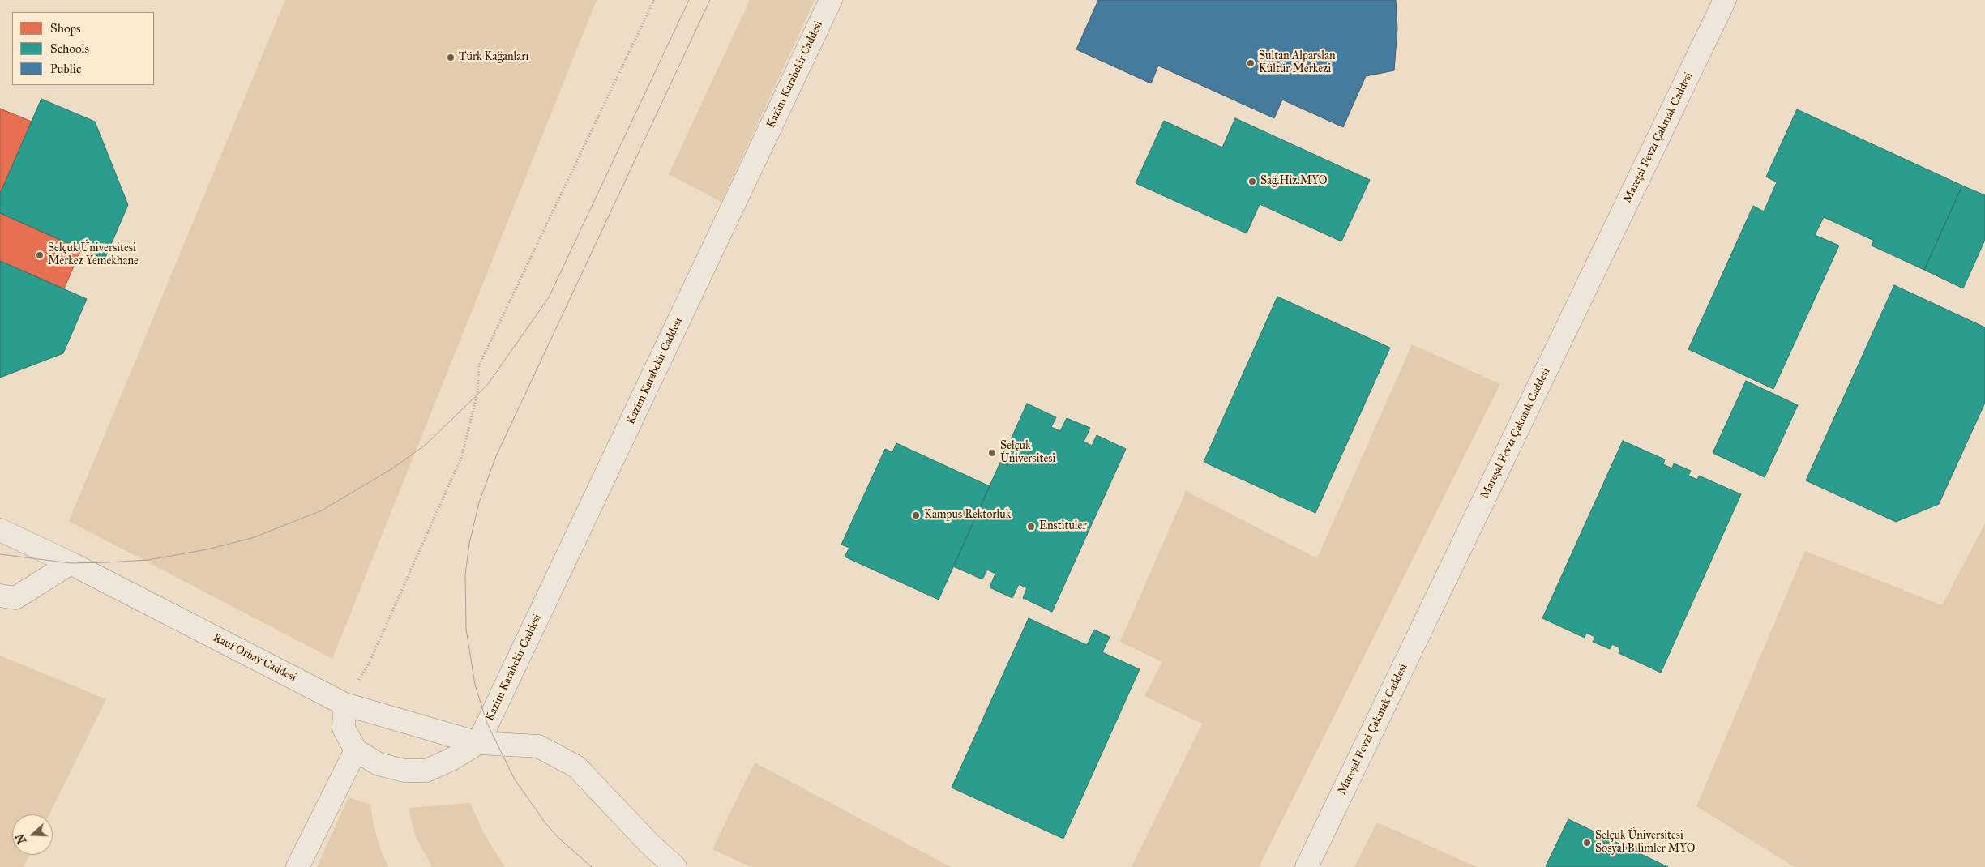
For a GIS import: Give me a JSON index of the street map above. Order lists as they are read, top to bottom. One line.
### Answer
{"streets":{"street":["Kazim Karabekir Caddesi","Mareşal Fevzi Çakmak Caddesi","Rauf Orbay Caddesi"]},"crossings":[["Kazim Karabekir Caddesi","Rauf Orbay Caddesi"]],"places":["Türk Kağanları","Sultan Alparslan Kültür Merkezi","Sağ.Hiz.MYO","Selçuk Üniversitesi Merkez Yemekhane","Selçuk Üniversitesi","Kampus Rektorluk","Enstituler","Selçuk Üniversitesi Sosyal Bilimler MYO"],"legend":["Shops","Schools","Public"],"north":"left"}
